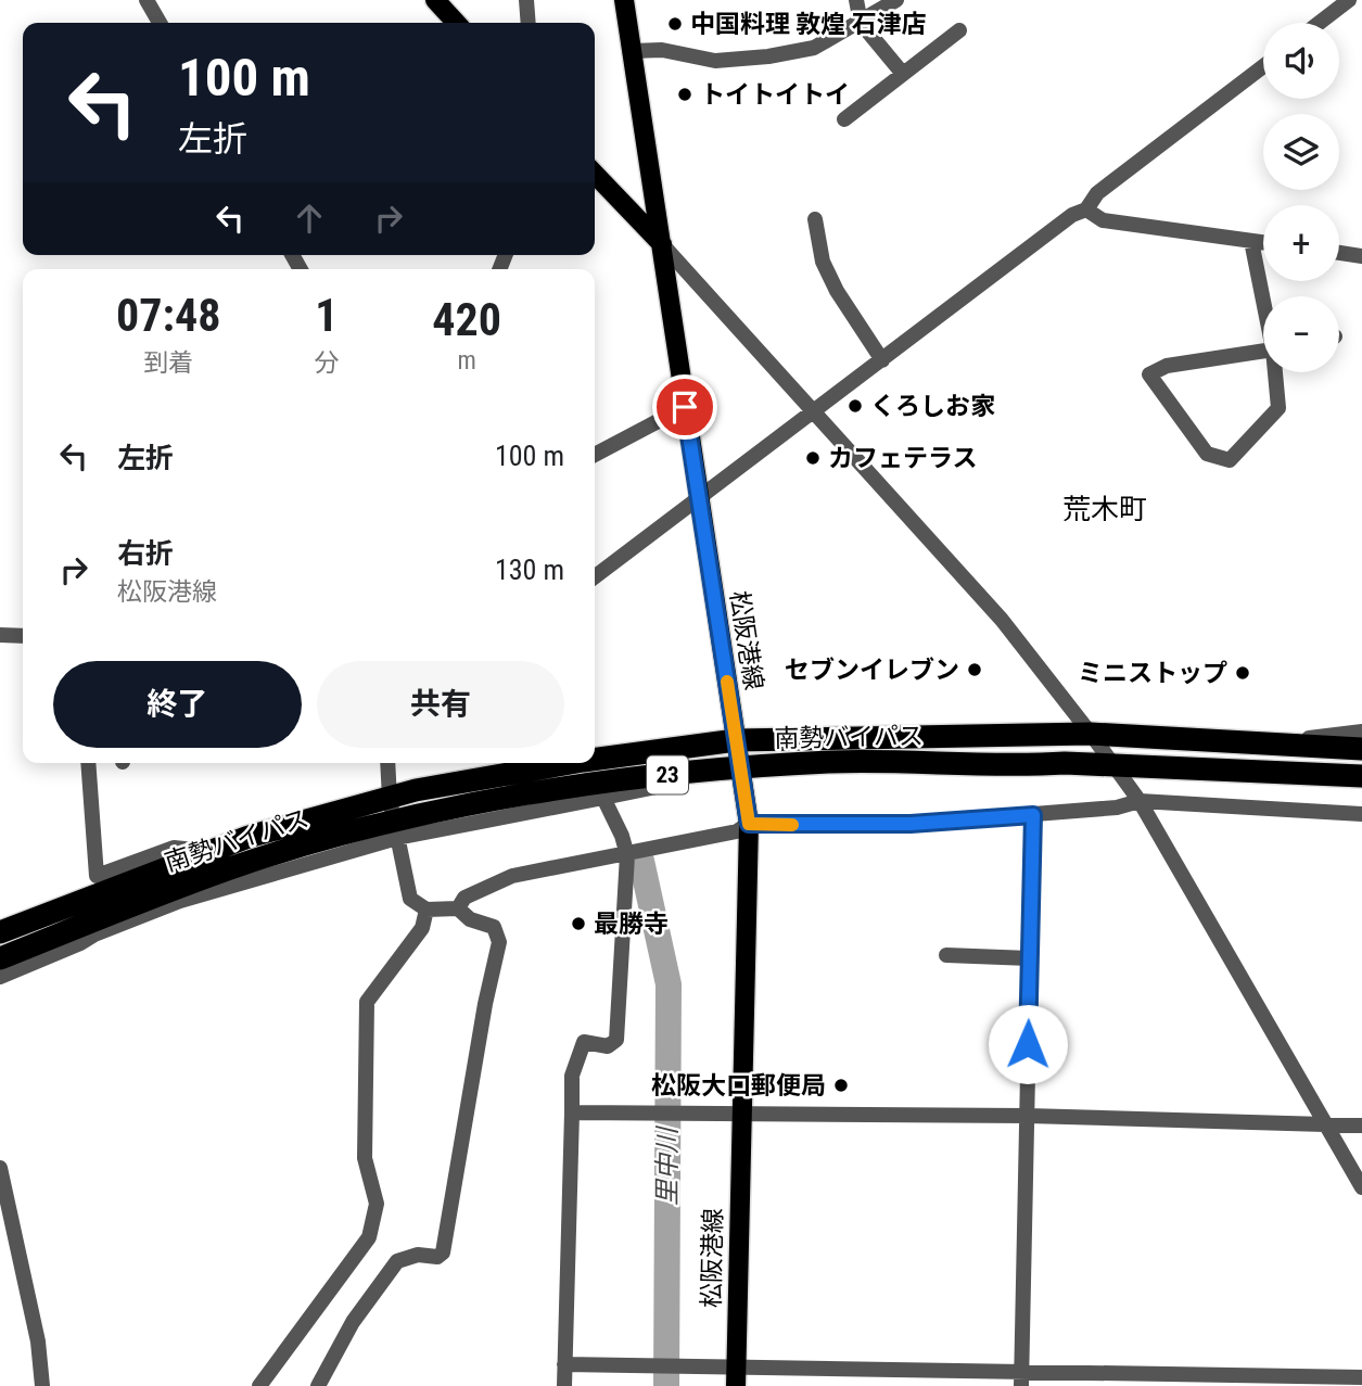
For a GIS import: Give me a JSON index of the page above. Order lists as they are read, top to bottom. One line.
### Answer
{"streets":{"highway":["南勢バイパス","23"],"main road":["松阪港線"]},"crossings":[["松阪港線","南勢バイパス"]],"districts":["荒木町"],"water":["里中川"],"places":["中国料理 敦煌 石津店","トイトイトイ","くろしお家","カフェテラス","セブンイレブン","ミニストップ","最勝寺","松阪大口郵便局"],"page":{"map_buttons":["+","−"],"turn":["100 m","左折"],"eta":["07:48","到着","1","分","420","m"],"list":[{"name":"左折","value":"100 m"},{"name":"右折","note":"松阪港線","value":"130 m"}],"buttons":["終了","共有"]}}
